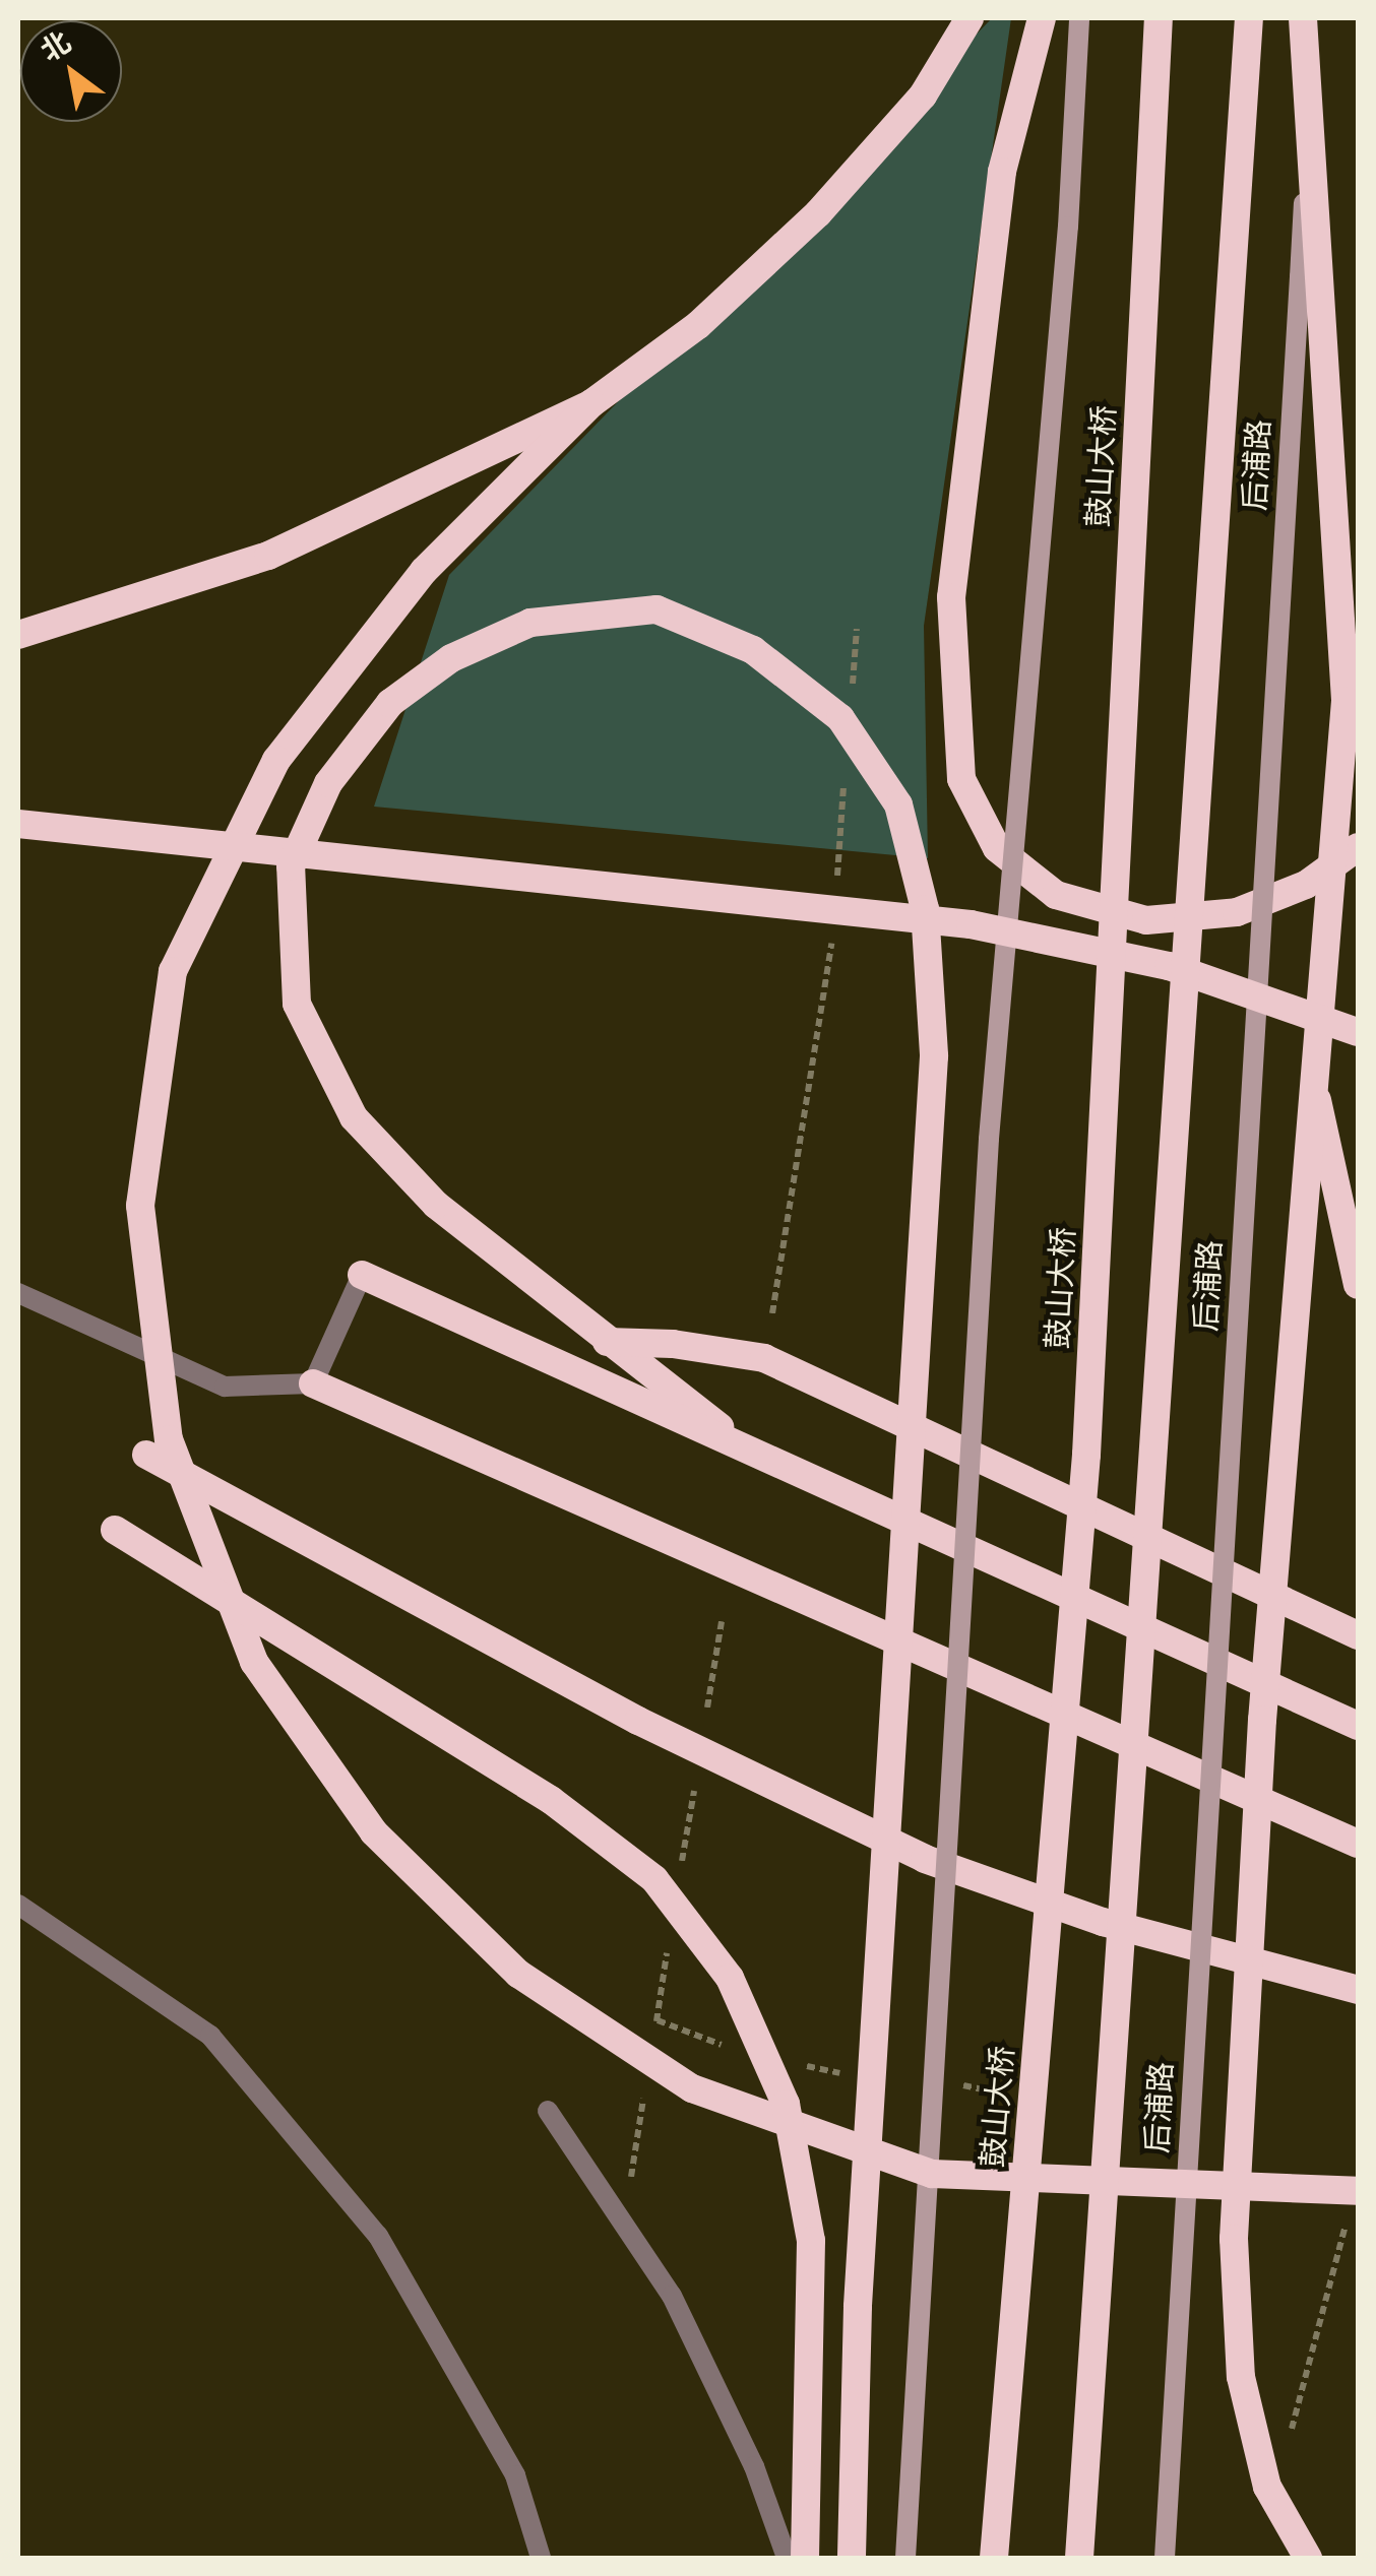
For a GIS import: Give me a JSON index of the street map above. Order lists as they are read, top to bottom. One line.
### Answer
{"streets":{"highway":["鼓山大桥"],"main road":["后浦路"]},"north":"top left"}
